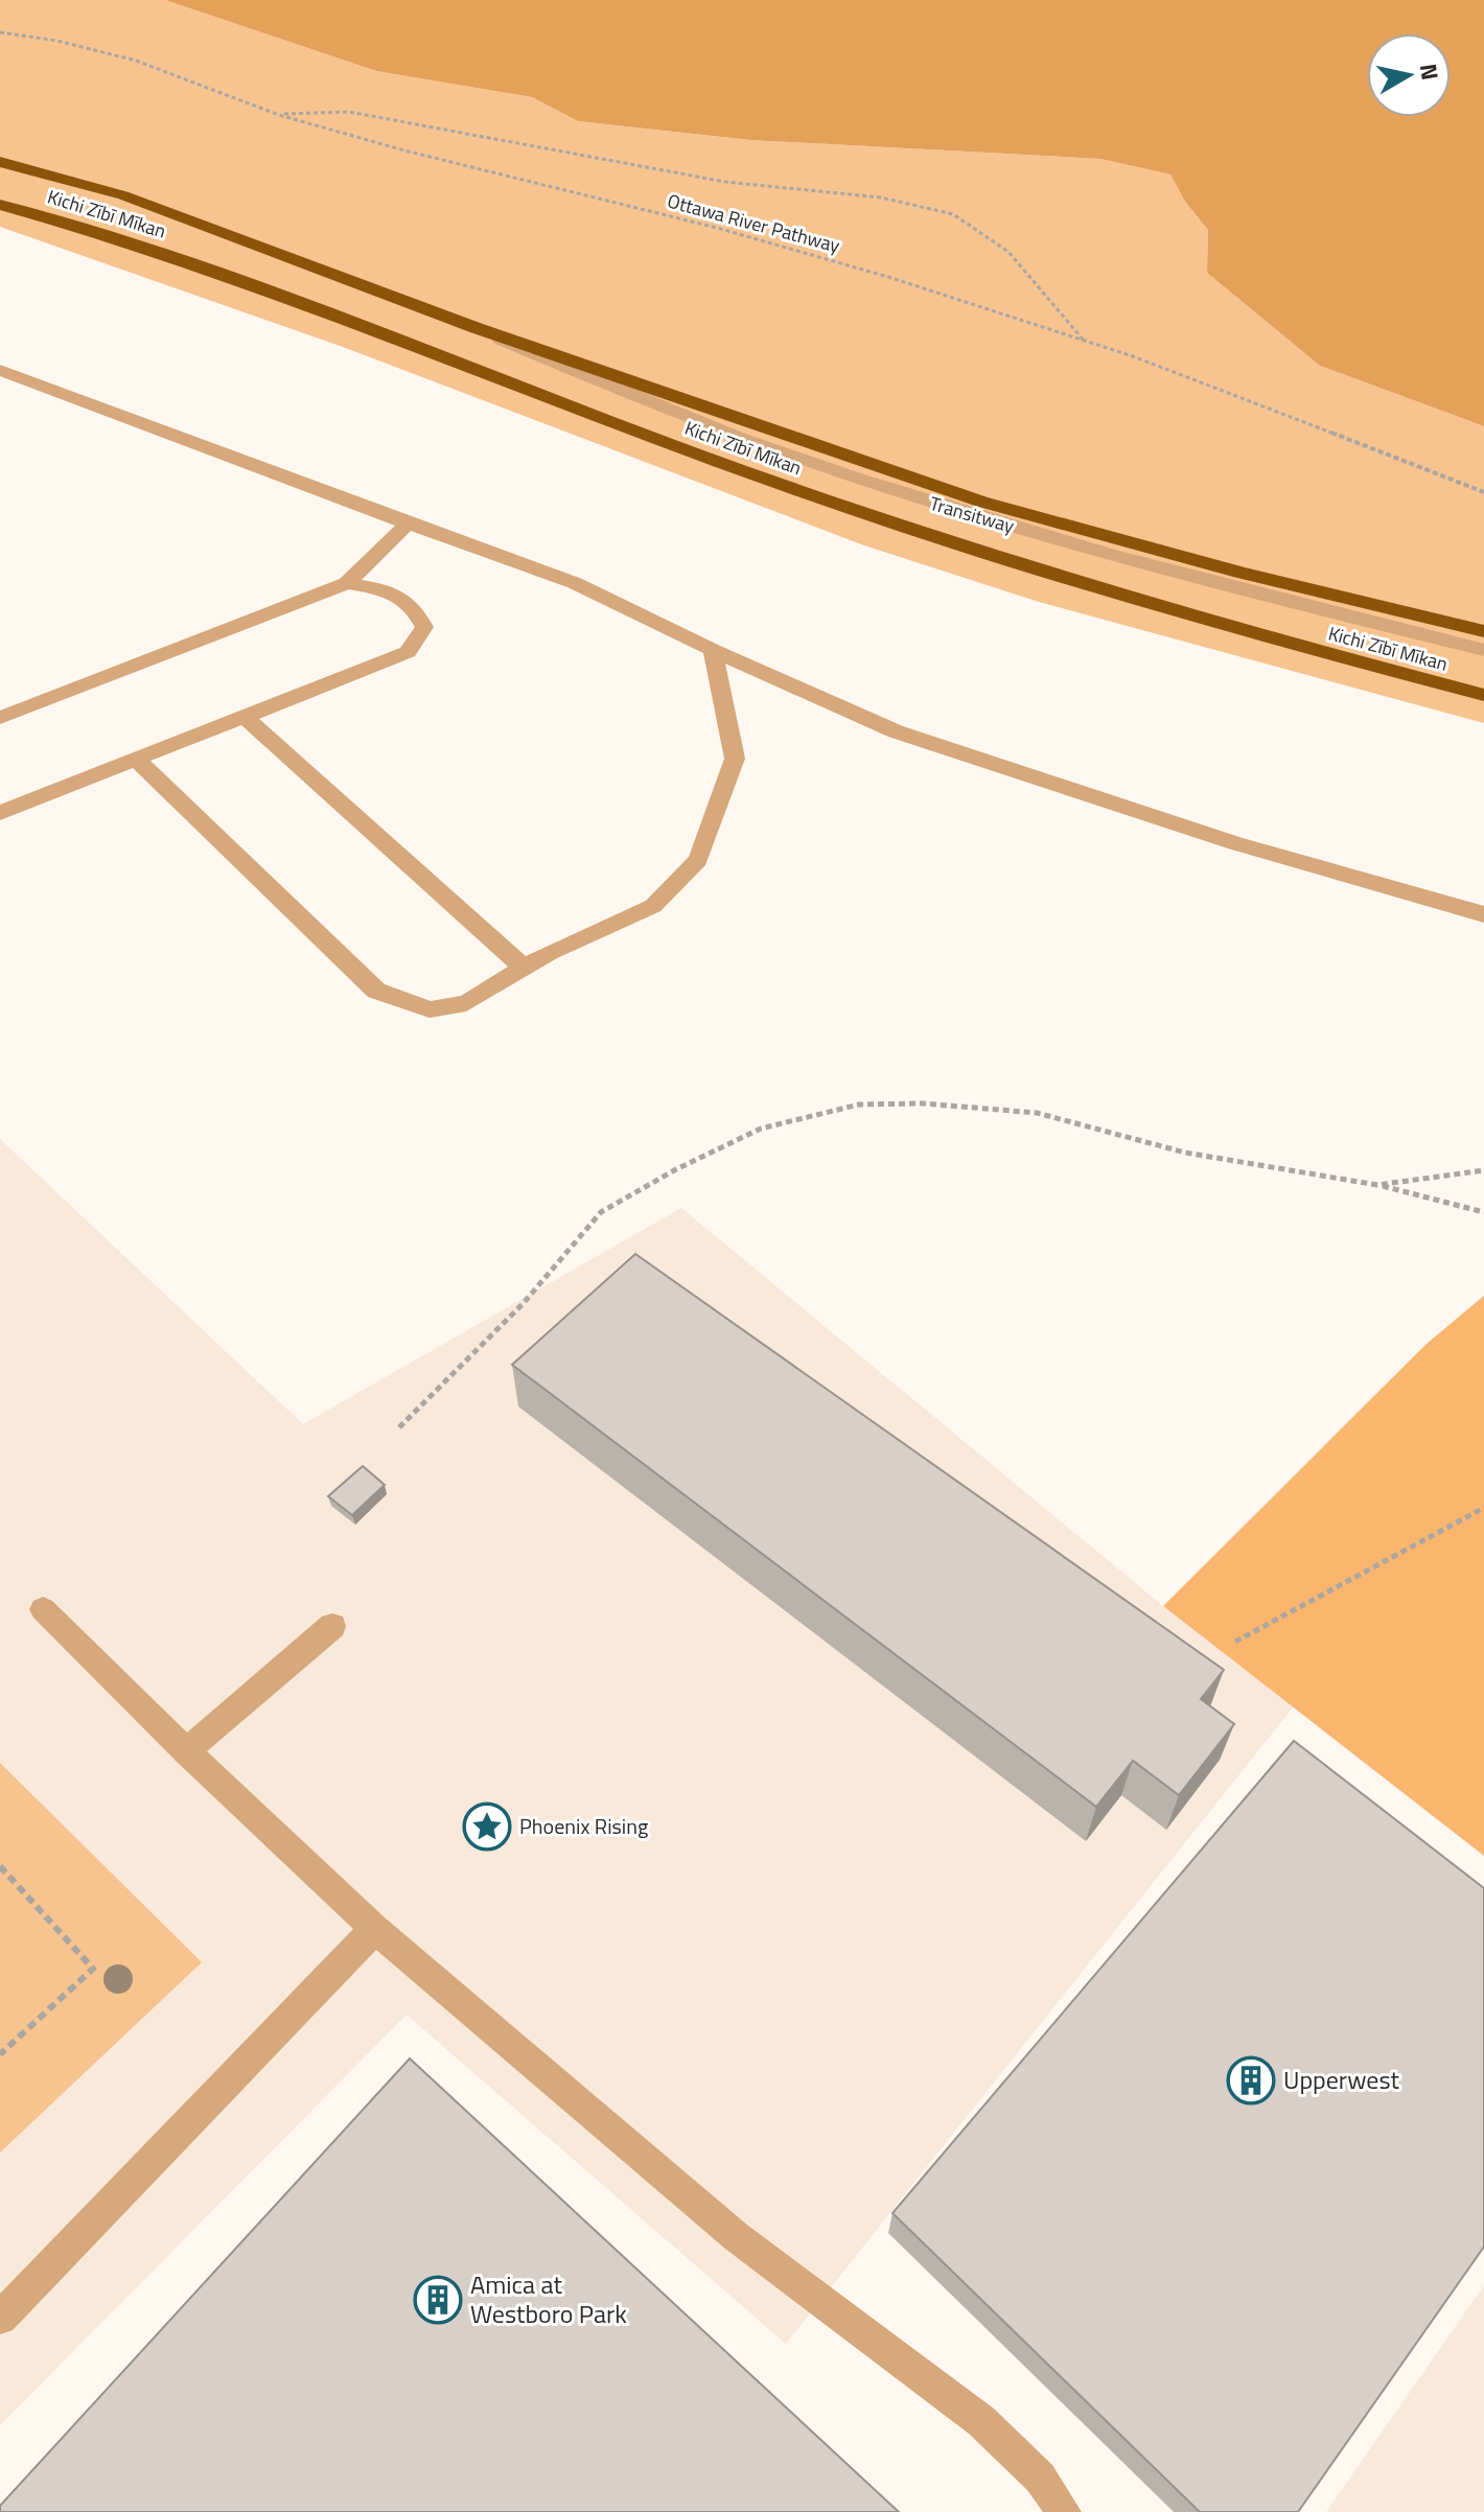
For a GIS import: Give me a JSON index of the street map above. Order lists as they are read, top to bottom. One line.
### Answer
{"streets":{"highway":["Kichi Zībī Mīkan"],"lane":["Transitway"],"path":["Ottawa River Pathway"]},"crossings":[["Kichi Zībī Mīkan","Transitway"]],"places":{"place":["Phoenix Rising"],"building":["Upperwest","Amica at Westboro Park"]},"north":"right"}
